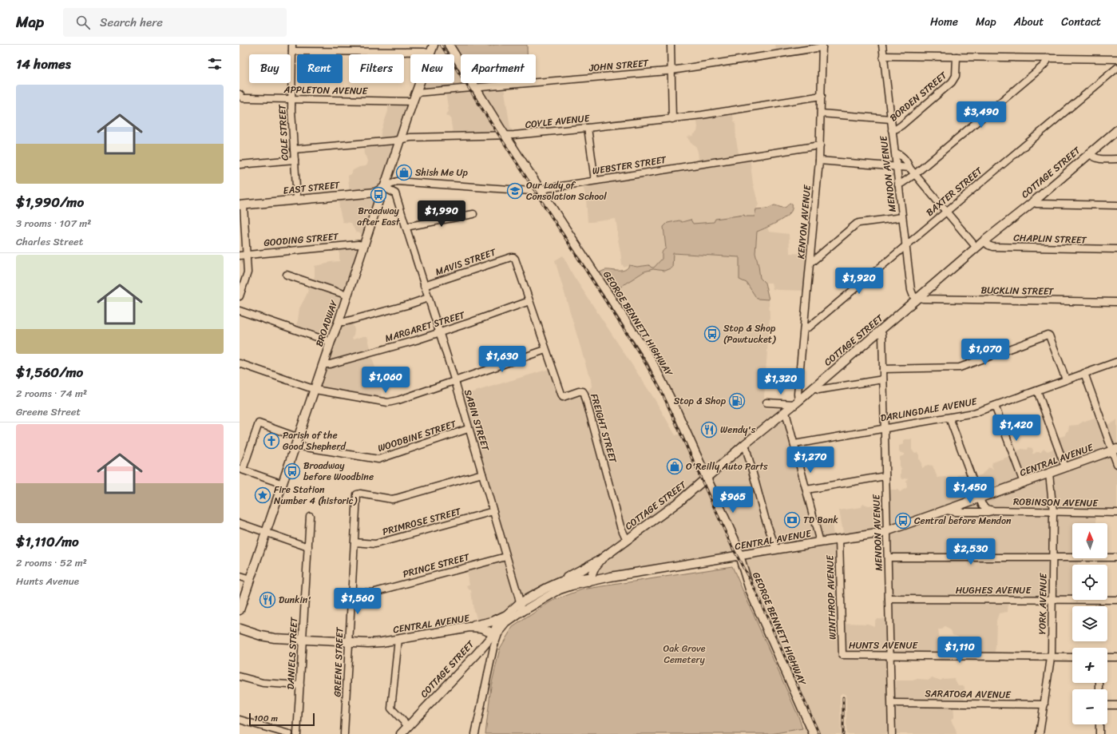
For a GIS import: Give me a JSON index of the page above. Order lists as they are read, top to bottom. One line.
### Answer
{"streets":{"main road":["COTTAGE STREET","EAST STREET","BROADWAY","GEORGE BENNETT HIGHWAY","CENTRAL AVENUE"],"street":["JOHN STREET","APPLETON AVENUE","BORDEN STREET","COYLE AVENUE","COLE STREET","WEBSTER STREET","MENDON AVENUE","BAXTER STREET","KENYON AVENUE","CHAPLIN STREET","GOODING STREET","MAVIS STREET","BUCKLIN STREET","MARGARET STREET","DARLINGDALE AVENUE","SABIN STREET","FREIGHT STREET","WOODBINE STREET","ROBINSON AVENUE","PRIMROSE STREET","PRINCE STREET","HUGHES AVENUE","WINTHROP AVENUE","YORK AVENUE","HUNTS AVENUE","DANIELS STREET","GREENE STREET","SARATOGA AVENUE"]},"crossings":[["JOHN STREET","KENYON AVENUE"],["JOHN STREET","BROADWAY"],["JOHN STREET","GEORGE BENNETT HIGHWAY"],["APPLETON AVENUE","COLE STREET"],["APPLETON AVENUE","BROADWAY"],["BORDEN STREET","MENDON AVENUE"],["COYLE AVENUE","COLE STREET"],["COYLE AVENUE","KENYON AVENUE"],["COYLE AVENUE","BROADWAY"],["COYLE AVENUE","GEORGE BENNETT HIGHWAY"],["COLE STREET","EAST STREET"],["WEBSTER STREET","EAST STREET"],["WEBSTER STREET","KENYON AVENUE"],["WEBSTER STREET","BROADWAY"],["WEBSTER STREET","GEORGE BENNETT HIGHWAY"],["WEBSTER STREET","SABIN STREET"],["COTTAGE STREET","MENDON AVENUE"],["COTTAGE STREET","KENYON AVENUE"],["COTTAGE STREET","CHAPLIN STREET"],["COTTAGE STREET","BUCKLIN STREET"],["COTTAGE STREET","GEORGE BENNETT HIGHWAY"],["COTTAGE STREET","FREIGHT STREET"],["COTTAGE STREET","CENTRAL AVENUE"],["MENDON AVENUE","BAXTER STREET"],["MENDON AVENUE","BUCKLIN STREET"],["MENDON AVENUE","DARLINGDALE AVENUE"],["MENDON AVENUE","CENTRAL AVENUE"],["MENDON AVENUE","HUGHES AVENUE"],["MENDON AVENUE","HUNTS AVENUE"],["MENDON AVENUE","SARATOGA AVENUE"],["EAST STREET","BROADWAY"],["EAST STREET","SABIN STREET"],["BAXTER STREET","KENYON AVENUE"],["GOODING STREET","BROADWAY"],["MAVIS STREET","SABIN STREET"],["MAVIS STREET","FREIGHT STREET"],["BROADWAY","MARGARET STREET"],["BROADWAY","SABIN STREET"],["BROADWAY","WOODBINE STREET"],["GEORGE BENNETT HIGHWAY","CENTRAL AVENUE"],["MARGARET STREET","SABIN STREET"],["MARGARET STREET","FREIGHT STREET"],["SABIN STREET","WOODBINE STREET"],["SABIN STREET","CENTRAL AVENUE"],["SABIN STREET","PRIMROSE STREET"],["SABIN STREET","PRINCE STREET"],["SABIN STREET","GREENE STREET"],["CENTRAL AVENUE","ROBINSON AVENUE"],["CENTRAL AVENUE","WINTHROP AVENUE"],["CENTRAL AVENUE","YORK AVENUE"],["CENTRAL AVENUE","DANIELS STREET"],["CENTRAL AVENUE","GREENE STREET"],["ROBINSON AVENUE","YORK AVENUE"],["PRIMROSE STREET","GREENE STREET"],["PRINCE STREET","GREENE STREET"],["HUGHES AVENUE","YORK AVENUE"],["WINTHROP AVENUE","HUNTS AVENUE"],["YORK AVENUE","HUNTS AVENUE"],["YORK AVENUE","SARATOGA AVENUE"]],"parks":["Oak Grove Cemetery"],"places":{"shop":["Shish Me Up","O'Reilly Auto Parts"],"school or university":["Our Lady of Consolation School"],"bus stop":["Broadway after East","Stop & Shop (Pawtucket)","Broadway before Woodbine","Central before Mendon"],"fuel station":["Stop & Shop"],"restaurant":["Wendy's","Dunkin'"],"church":["Parish of the Good Shepherd"],"place":["Fire Station Number 4 (historic)"],"bank":["TD Bank"]},"scale_bar":"100 m","north":"top","page":{"header":"Map","search":"Search here","nav":["Home","Map","About","Contact"],"heading":"14 homes","chip":["Buy","Rent","Filters","New","Apartment"],"list":[{"name":"$1,990/mo","note":"3 rooms · 107 m² · Charles Street"},{"name":"$1,560/mo","note":"2 rooms · 74 m² · Greene Street"},{"name":"$1,110/mo","note":"2 rooms · 52 m² · Hunts Avenue"}],"price":["$3,490","$1,990","$1,920","$1,070","$1,630","$1,060","$1,320","$1,420","$1,270","$1,450","$965","$2,530","$1,560","$1,110"],"map_buttons":["+","−"],"scale":"100 m"}}
